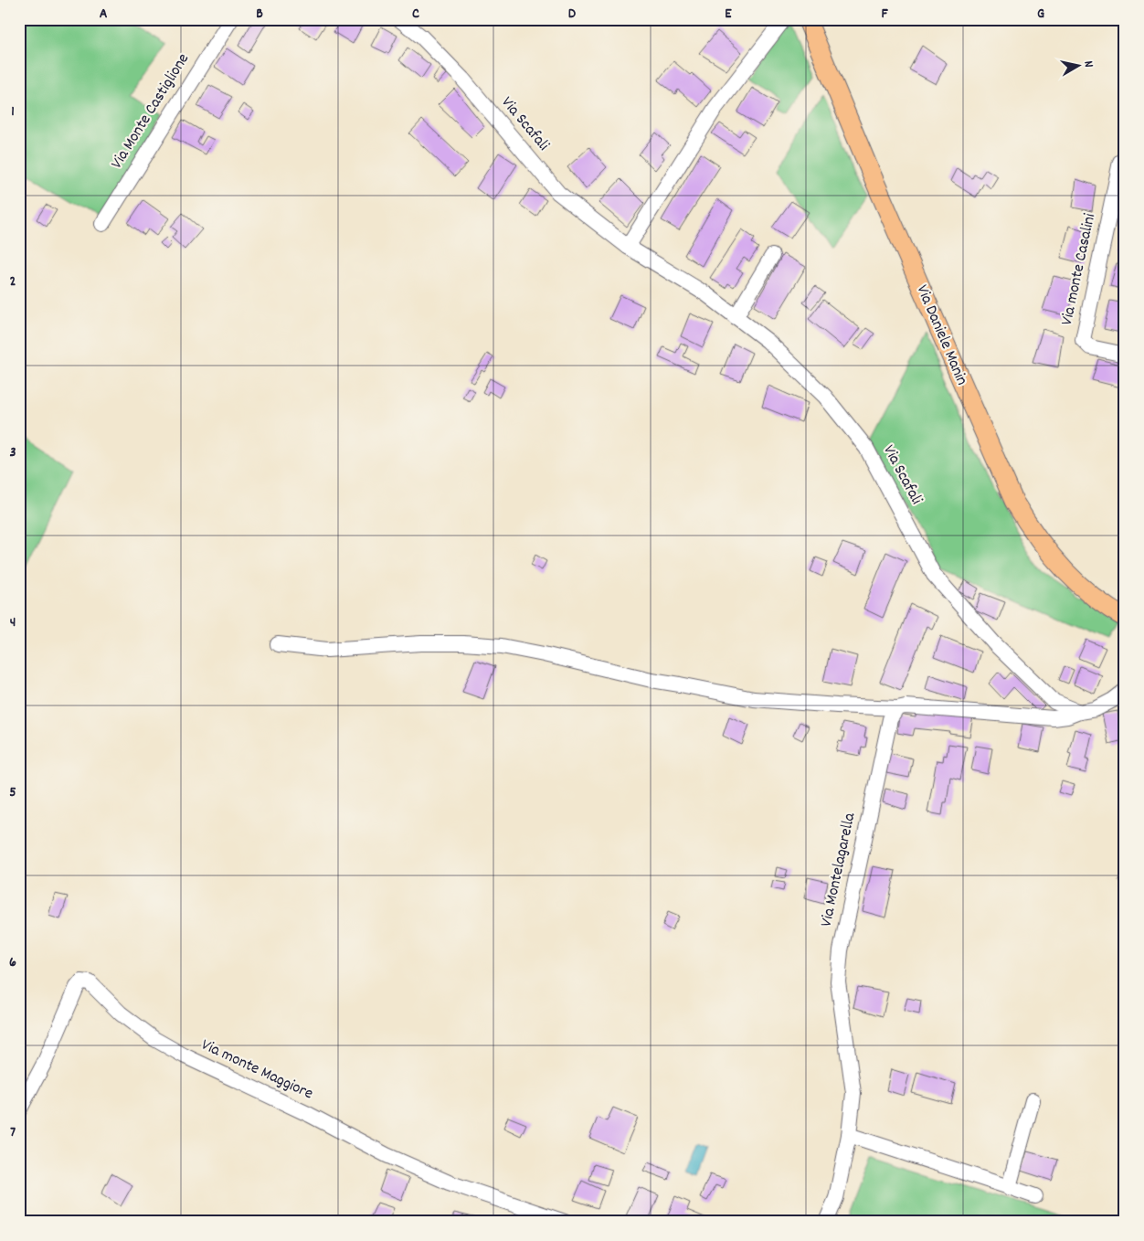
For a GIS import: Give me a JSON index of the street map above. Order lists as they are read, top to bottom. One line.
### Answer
{"streets":{"main road":["Via Daniele Manin"],"street":["Via Monte Castiglione","Via Scafali","Via monte Casalini","Via Montelagarella","Via monte Maggiore"]},"north":"right","grid":{"columns":["A","B","C","D","E","F","G"],"rows":["1","2","3","4","5","6","7"]}}
